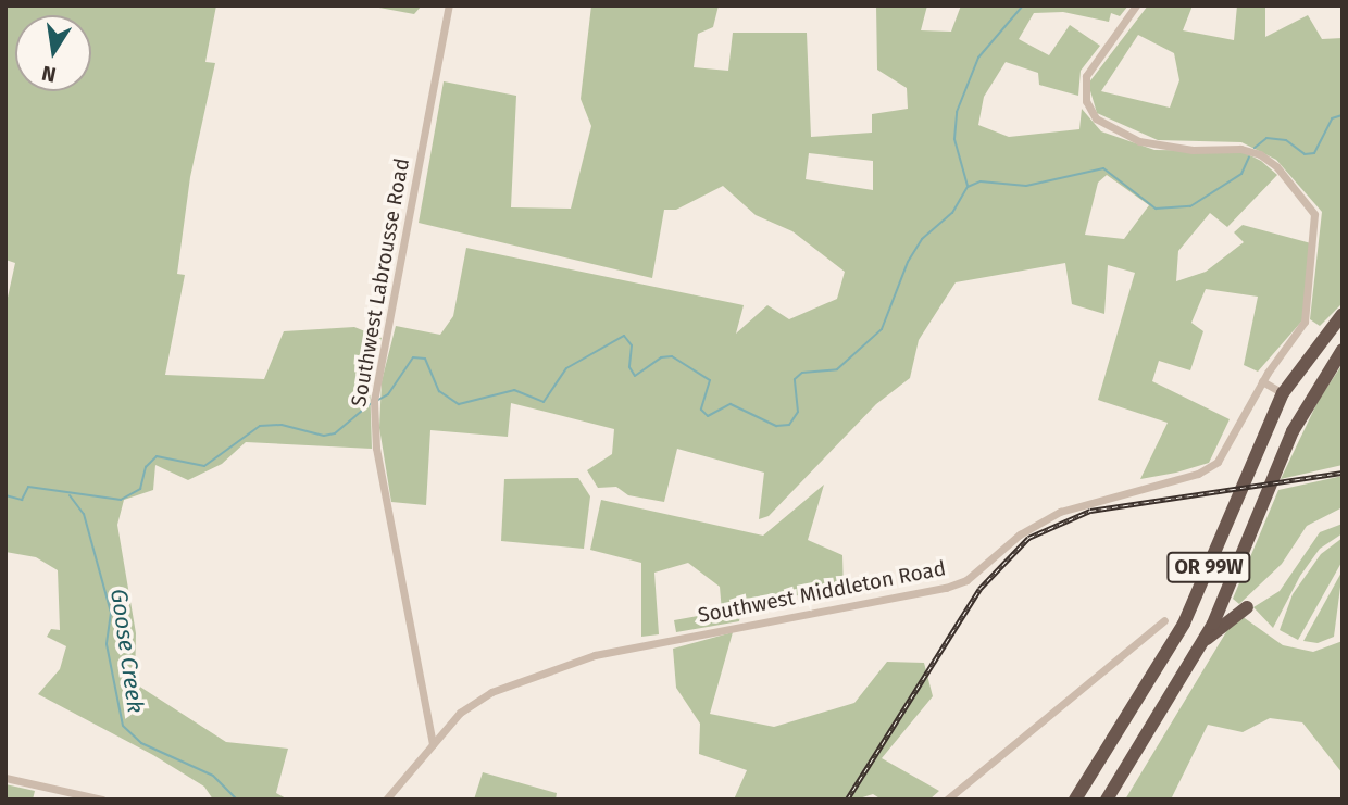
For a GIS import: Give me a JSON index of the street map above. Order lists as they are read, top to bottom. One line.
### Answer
{"streets":{"highway":["OR 99W"],"street":["Southwest Labrousse Road","Southwest Middleton Road"]},"crossings":[["Southwest Labrousse Road","Southwest Middleton Road"]],"water":["Goose Creek"],"north":"bottom"}
